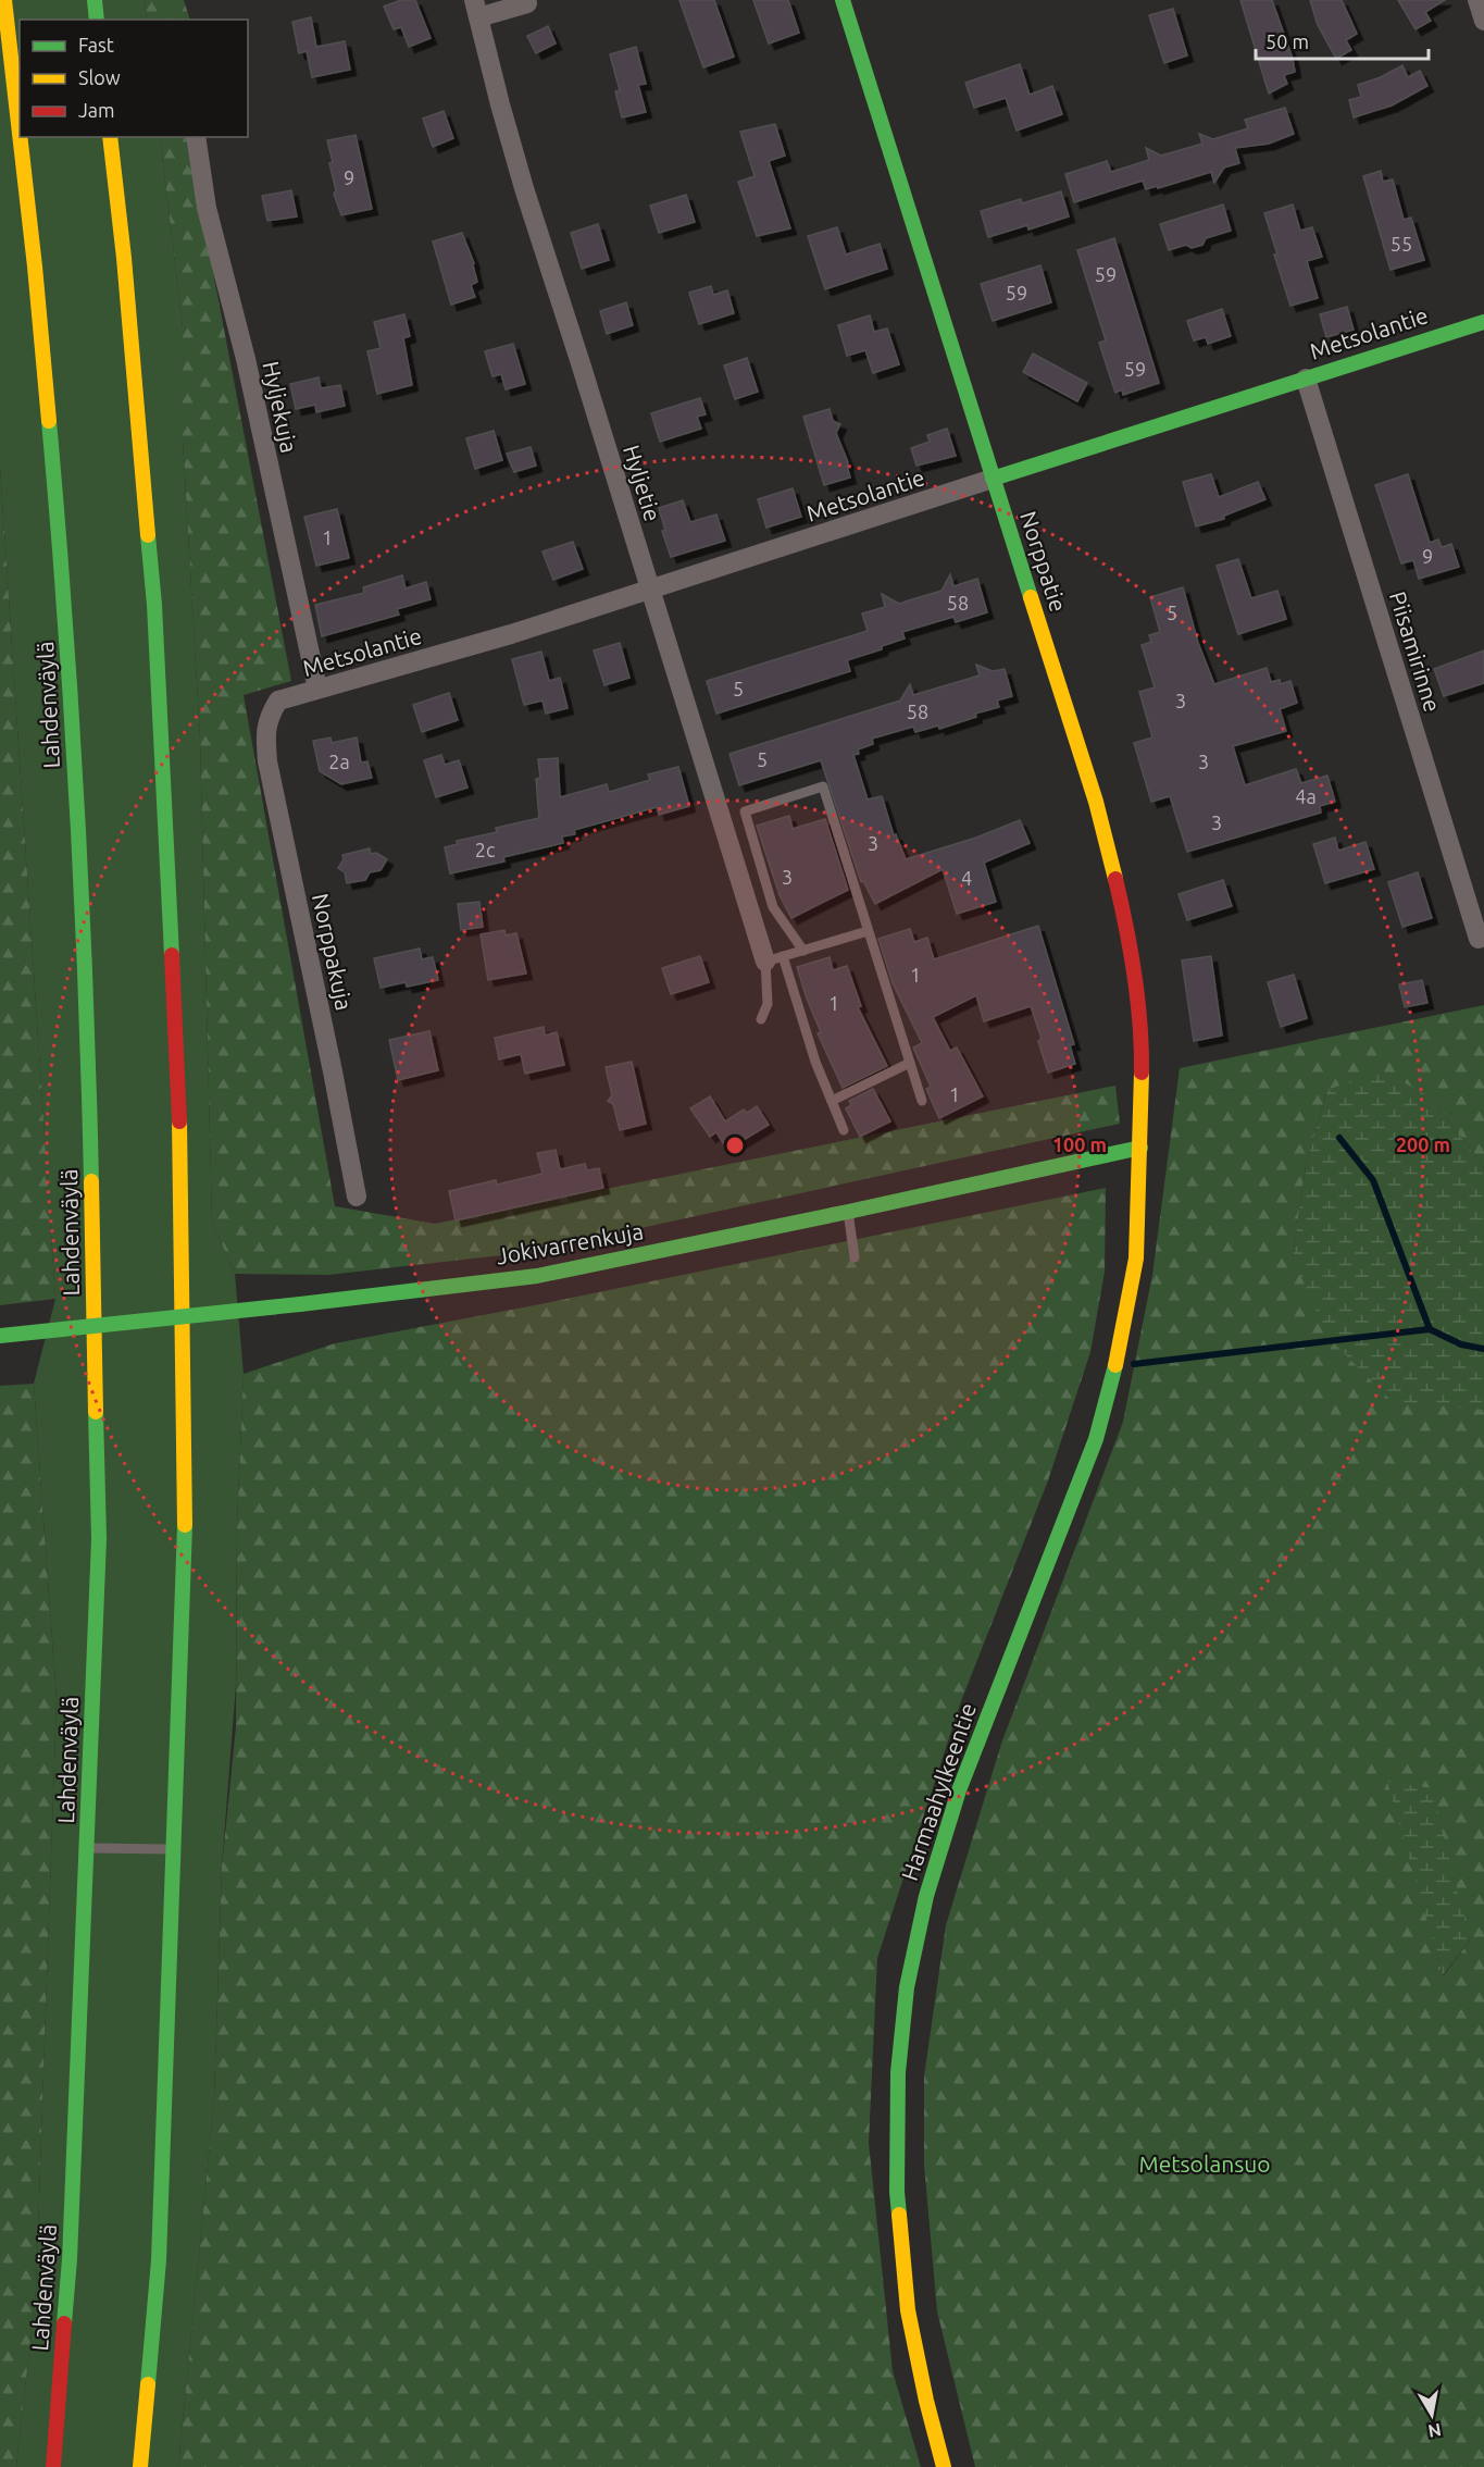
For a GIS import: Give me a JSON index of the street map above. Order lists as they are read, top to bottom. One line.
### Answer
{"streets":{"main road":["Metsolantie","Norppatie","Lahdenväylä","Jokivarrenkuja","Harmaahylkeentie"],"street":["Hyljekuja","Hyljetie","Piisamirinne","Norppakuja"]},"crossings":[["Metsolantie","Hyljekuja"],["Metsolantie","Hyljetie"],["Metsolantie","Norppatie"],["Metsolantie","Piisamirinne"],["Metsolantie","Norppakuja"],["Norppatie","Jokivarrenkuja"],["Norppatie","Harmaahylkeentie"],["Jokivarrenkuja","Harmaahylkeentie"]],"parks":["Metsolansuo"],"house_numbers":["9","55","59","59","59","1","9","58","5","5","3","58","5","2a","3","4a","3","3","2c","3","4","1","1","1"],"legend":["Fast","Slow","Jam"],"scale_bar":"50 m","north":"bottom","rings":["100 m","200 m"]}
